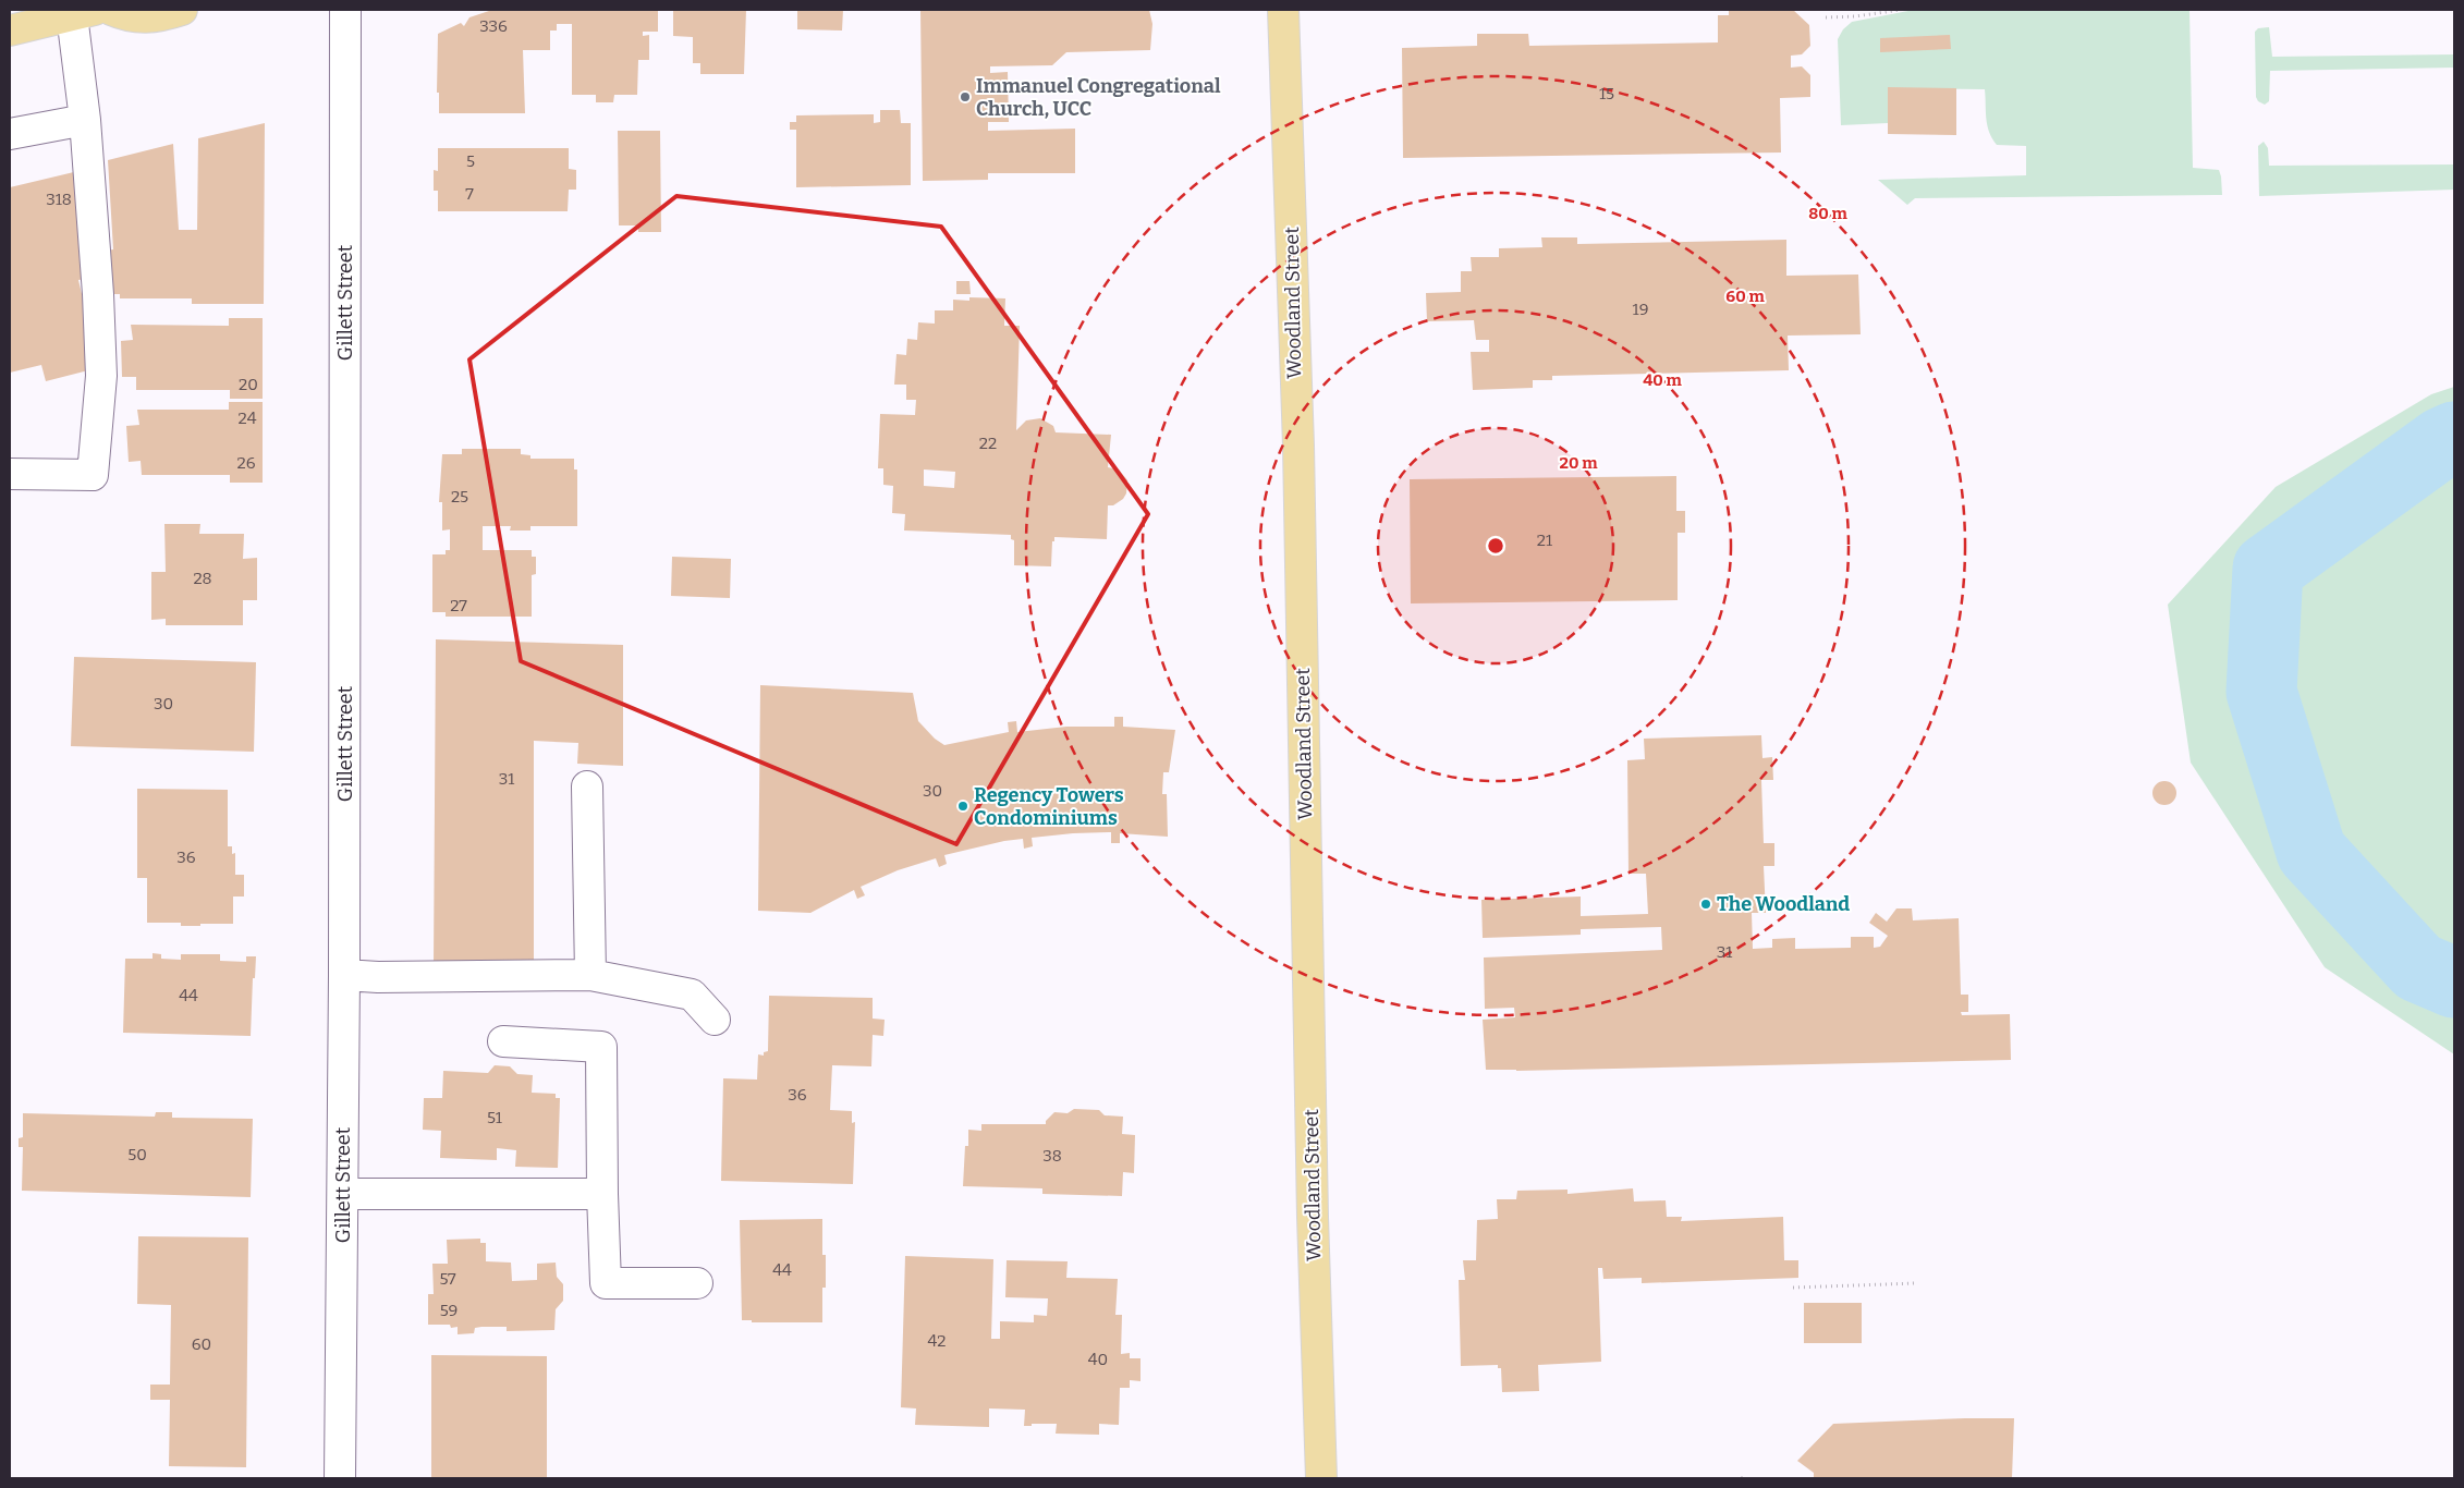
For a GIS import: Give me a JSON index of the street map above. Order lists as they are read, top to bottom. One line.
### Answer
{"streets":{"main road":["Woodland Street"],"street":["Gillett Street"]},"places":["Immanuel Congregational Church, UCC","Regency Towers Condominiums","The Woodland"],"house_numbers":["336","15","5","7","318","19","20","24","22","26","25","21","28","27","30","31","30","36","31","44","36","51","50","38","44","57","59","42","60","40"],"rings":["80 m","60 m","40 m","20 m"]}
